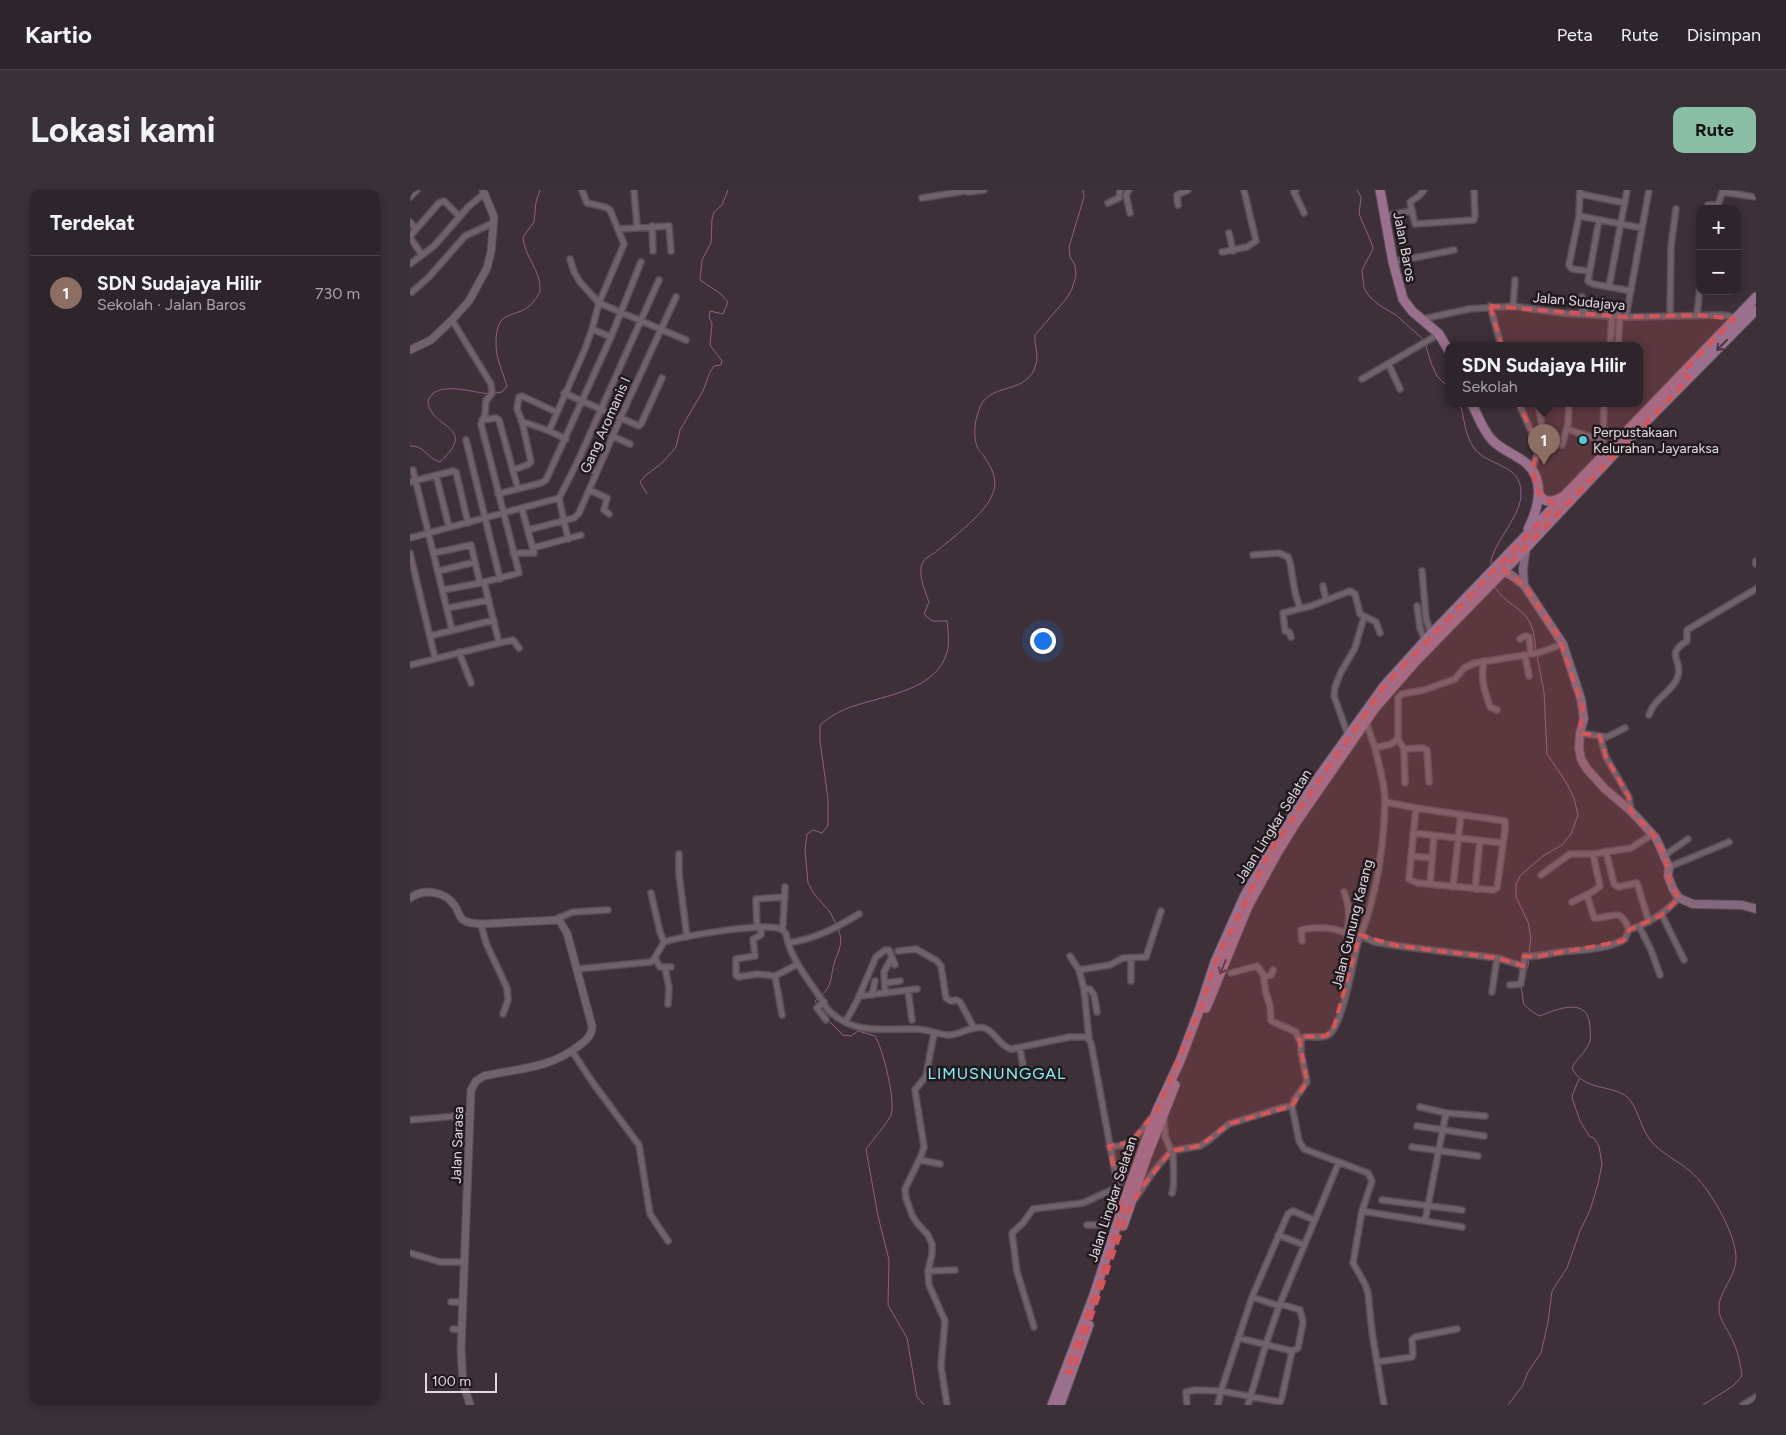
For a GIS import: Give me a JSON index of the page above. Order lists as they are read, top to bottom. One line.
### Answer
{"streets":{"main road":["Jalan Baros","Jalan Lingkar Selatan"],"street":["Jalan Sudajaya","Gang Aromanis I","Jalan Gunung Karang","Jalan Sarasa"]},"crossings":[["Jalan Baros","Jalan Sudajaya"],["Jalan Lingkar Selatan","Jalan Gunung Karang"]],"districts":["LIMUSNUNGGAL"],"places":["Perpustakaan Kelurahan Jayaraksa"],"scale_bar":"100 m","page":{"header":"Kartio","nav":["Peta","Rute","Disimpan"],"buttons":"Rute","title":"Lokasi kami","heading":"Terdekat","map_buttons":["+","−"],"list":[{"mark":"1","name":"SDN Sudajaya Hilir","note":"Sekolah · Jalan Baros","value":"730 m"}],"popup":["SDN Sudajaya Hilir","Sekolah"],"pins":"1","scale":"100 m"}}
